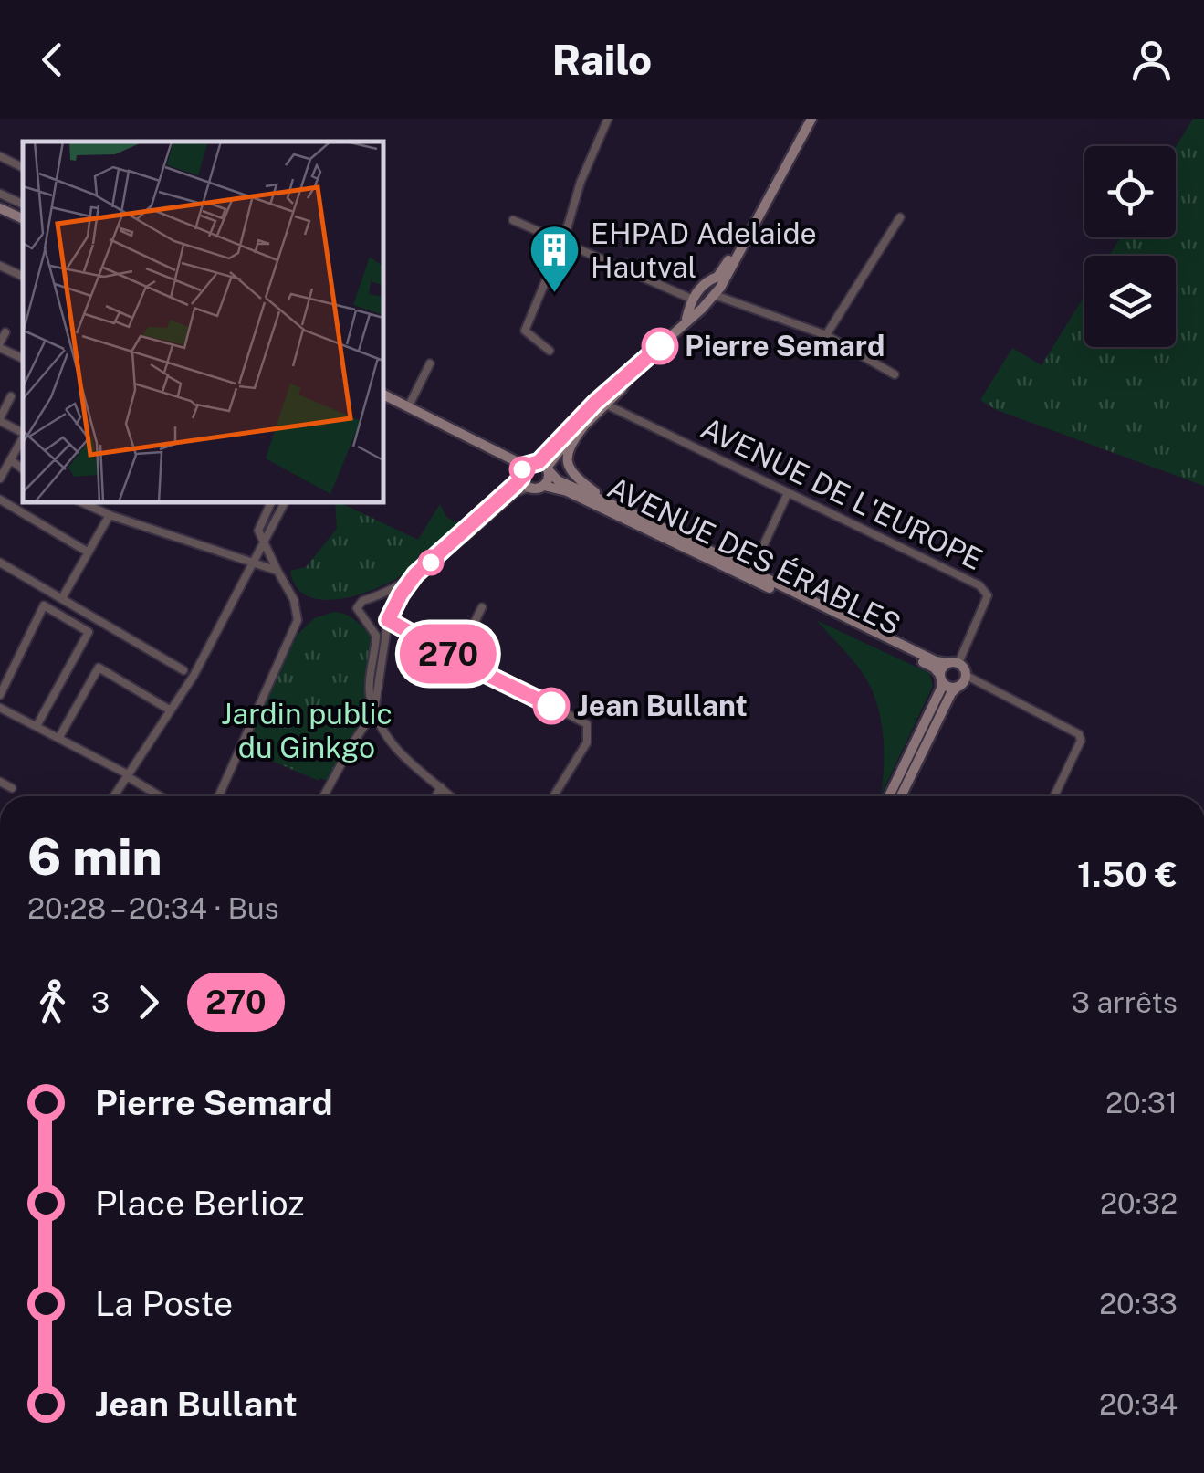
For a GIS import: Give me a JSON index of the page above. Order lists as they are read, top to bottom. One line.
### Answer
{"streets":{"main road":["AVENUE DES ÉRABLES"],"street":["AVENUE DE L'EUROPE"]},"crossings":[["AVENUE DE L'EUROPE","AVENUE DES ÉRABLES"]],"parks":["Jardin public du Ginkgo"],"places":{"building":["EHPAD Adelaide Hautval"],"other":["Pierre Semard","Jean Bullant"]},"lines":["bus line 270"],"page":{"header":"Railo","on_map":"270","heading":["6 min","20:28 – 20:34 · Bus","1.50 €"],"legs":["3","270","3 arrêts"],"list":[{"name":"Pierre Semard","value":"20:31"},{"name":"Place Berlioz","value":"20:32"},{"name":"La Poste","value":"20:33"},{"name":"Jean Bullant","value":"20:34"}]}}
